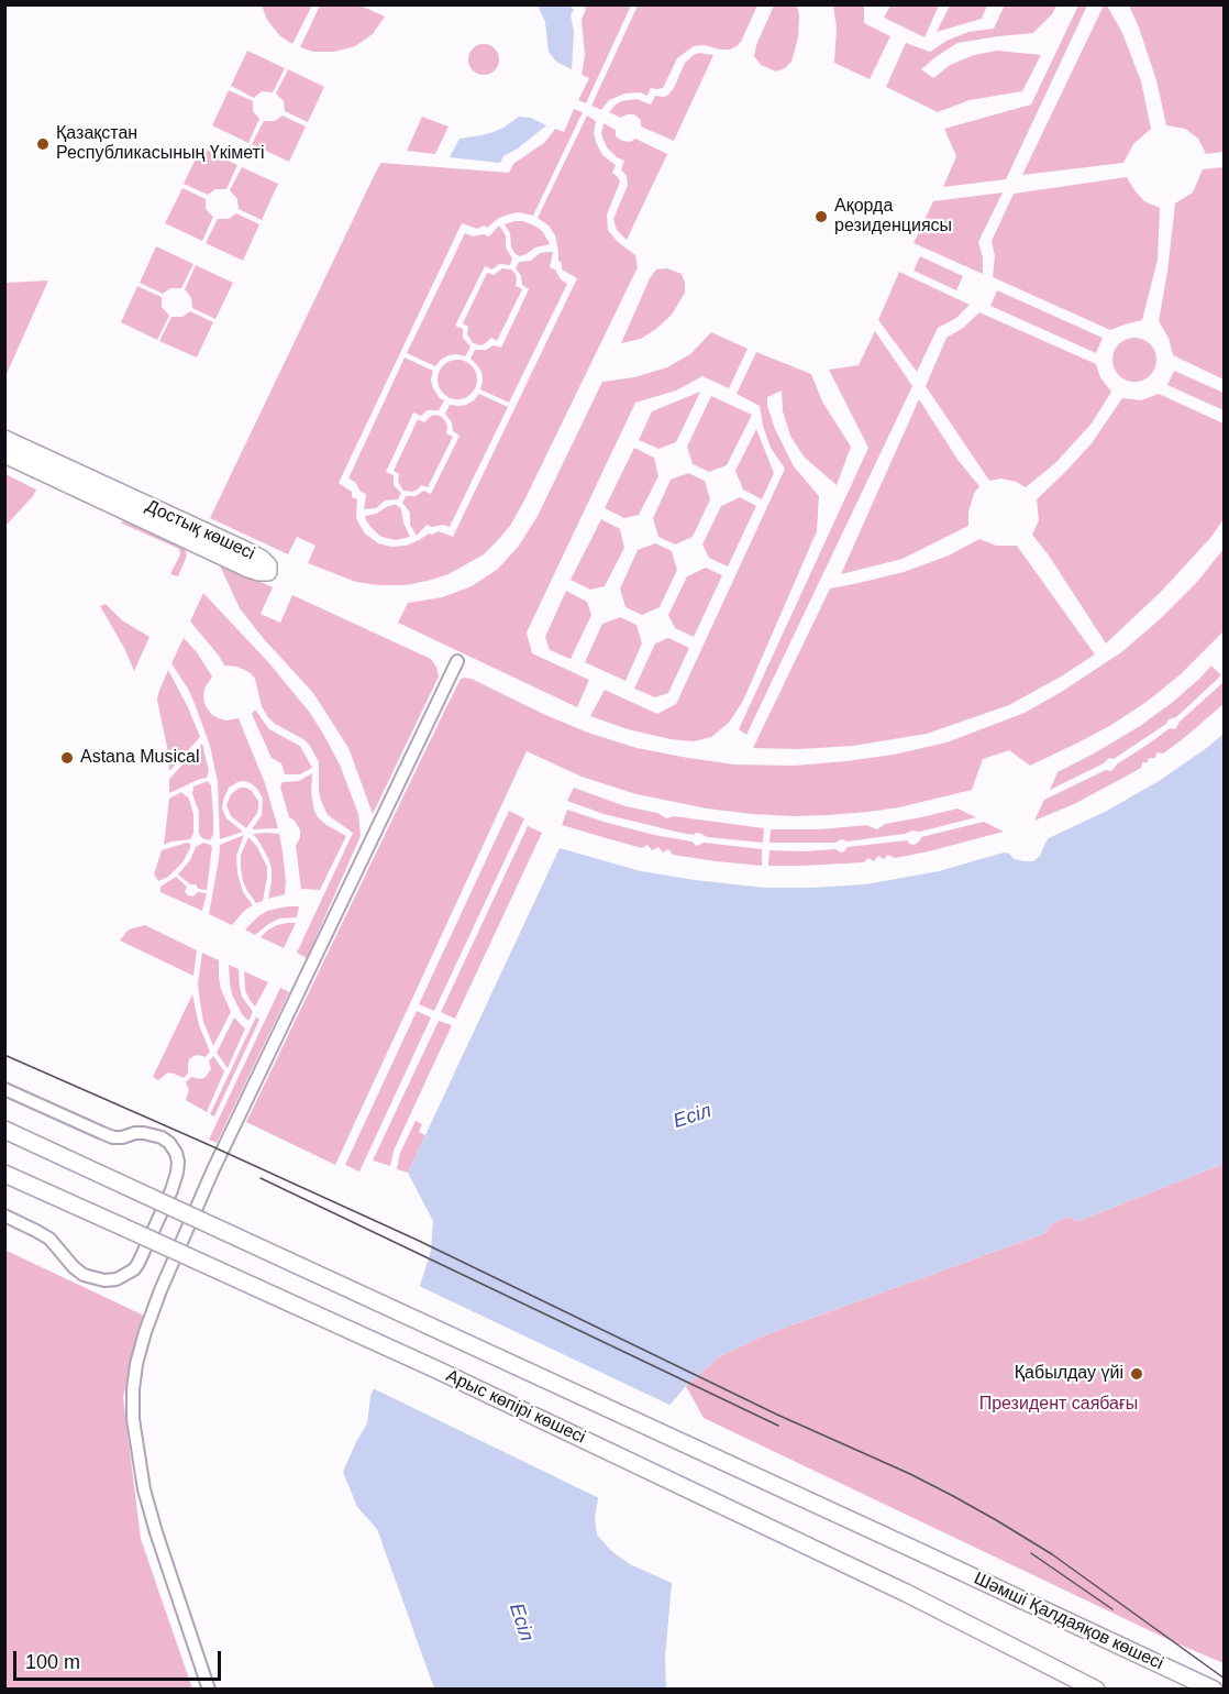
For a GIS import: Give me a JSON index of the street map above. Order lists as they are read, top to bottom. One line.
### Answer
{"streets":{"main road":["Достық көшесі","Арыс көпірі көшесі","Шәмші Қалдаяқов көшесі"]},"crossings":[["Арыс көпірі көшесі","Шәмші Қалдаяқов көшесі"]],"water":["Есіл"],"parks":["Президент саябағы"],"places":["Қазақстан Республикасының Үкіметі","Ақорда резиденциясы","Astana Musical","Қабылдау үйі"],"scale_bar":"100 m"}
